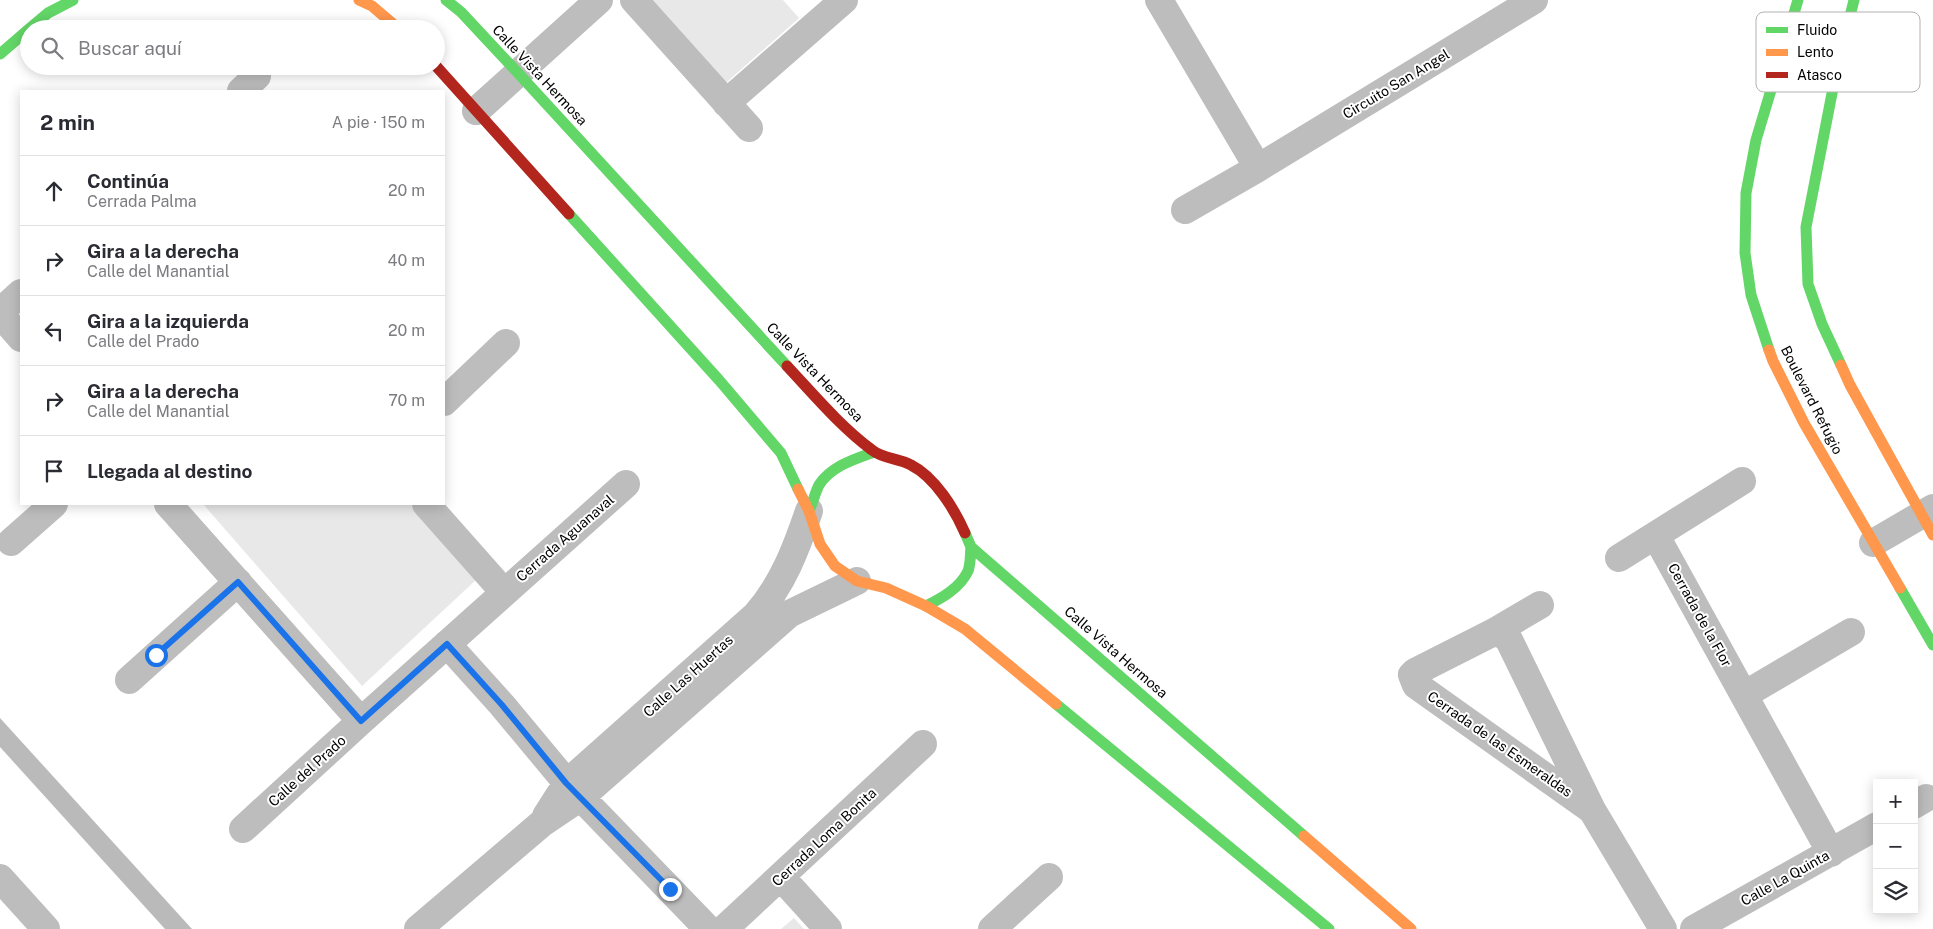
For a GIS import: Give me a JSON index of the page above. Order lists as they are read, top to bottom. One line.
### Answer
{"streets":{"street":["Calle Vista Hermosa","Circuito San Angel","Boulevard Refugio","Cerrada Aguanaval","Cerrada de la Flor","Calle Las Huertas","Cerrada de las Esmeraldas","Calle del Prado","Cerrada Loma Bonita","Calle La Quinta"]},"crossings":[["Calle Vista Hermosa","Calle Las Huertas"],["Cerrada Aguanaval","Calle del Prado"],["Cerrada de la Flor","Calle La Quinta"]],"legend":["Fluido","Lento","Atasco"],"page":{"search":"Buscar aquí","heading":["2 min","A pie · 150 m"],"list":[["Continúa","Cerrada Palma","20 m"],["Gira a la derecha","Calle del Manantial","40 m"],["Gira a la izquierda","Calle del Prado","20 m"],["Gira a la derecha","Calle del Manantial","70 m"],"Llegada al destino"],"map_buttons":["+","−"]}}
